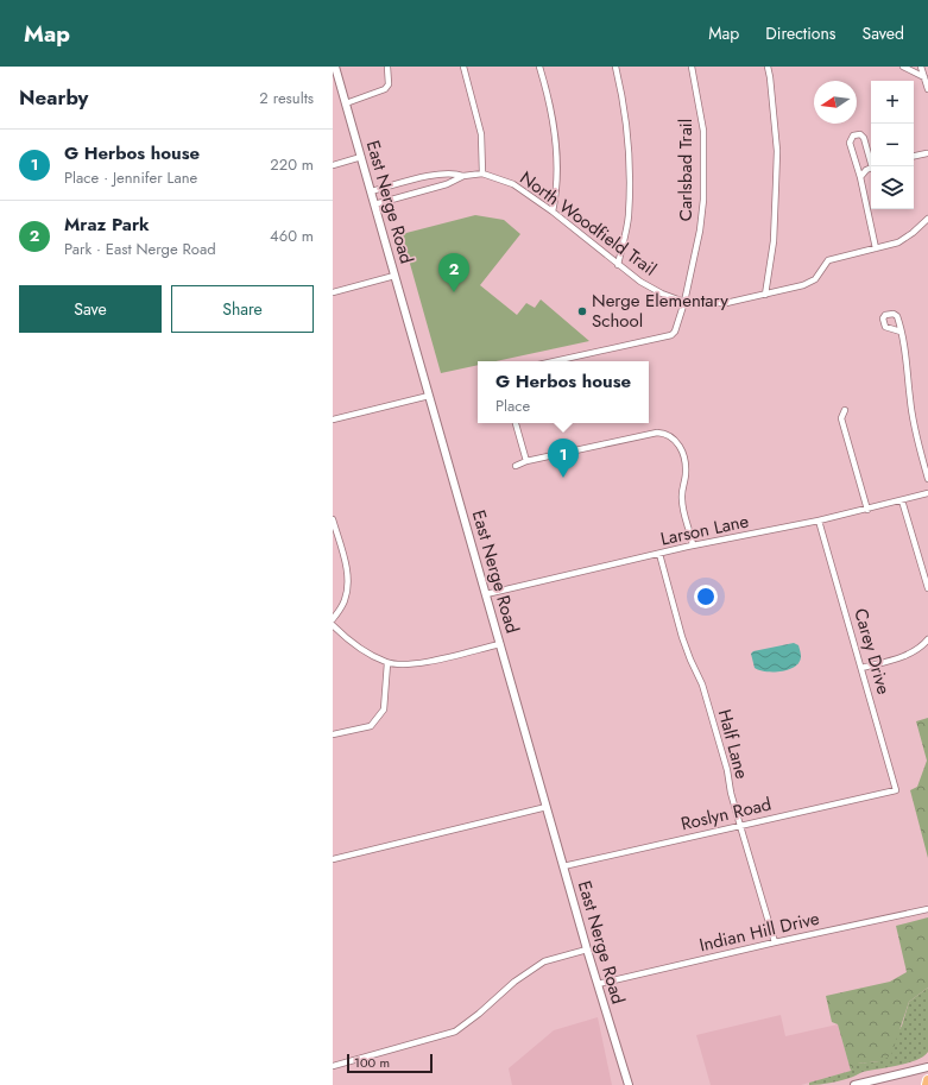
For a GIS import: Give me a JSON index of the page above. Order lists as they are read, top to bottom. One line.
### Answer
{"streets":{"main road":["East Nerge Road"],"street":["Carlsbad Trail","North Woodfield Trail","Larson Lane","Carey Drive","Half Lane","Roslyn Road","Indian Hill Drive"]},"crossings":[["Carlsbad Trail","North Woodfield Trail"],["East Nerge Road","North Woodfield Trail"],["East Nerge Road","Larson Lane"],["East Nerge Road","Roslyn Road"],["East Nerge Road","Indian Hill Drive"],["Larson Lane","Carey Drive"],["Larson Lane","Half Lane"],["Carey Drive","Roslyn Road"],["Half Lane","Roslyn Road"],["Half Lane","Indian Hill Drive"]],"places":["Nerge Elementary School"],"scale_bar":"100 m","north":"left","page":{"header":"Map","nav":["Map","Directions","Saved"],"heading":["Nearby","2 results"],"map_buttons":["+","−"],"list":[{"mark":"1","name":"G Herbos house","note":"Place · Jennifer Lane","value":"220 m"},{"mark":"2","name":"Mraz Park","note":"Park · East Nerge Road","value":"460 m"}],"pins":["2","1"],"buttons":["Save","Share"],"popup":["G Herbos house","Place"],"scale":"100 m"}}
